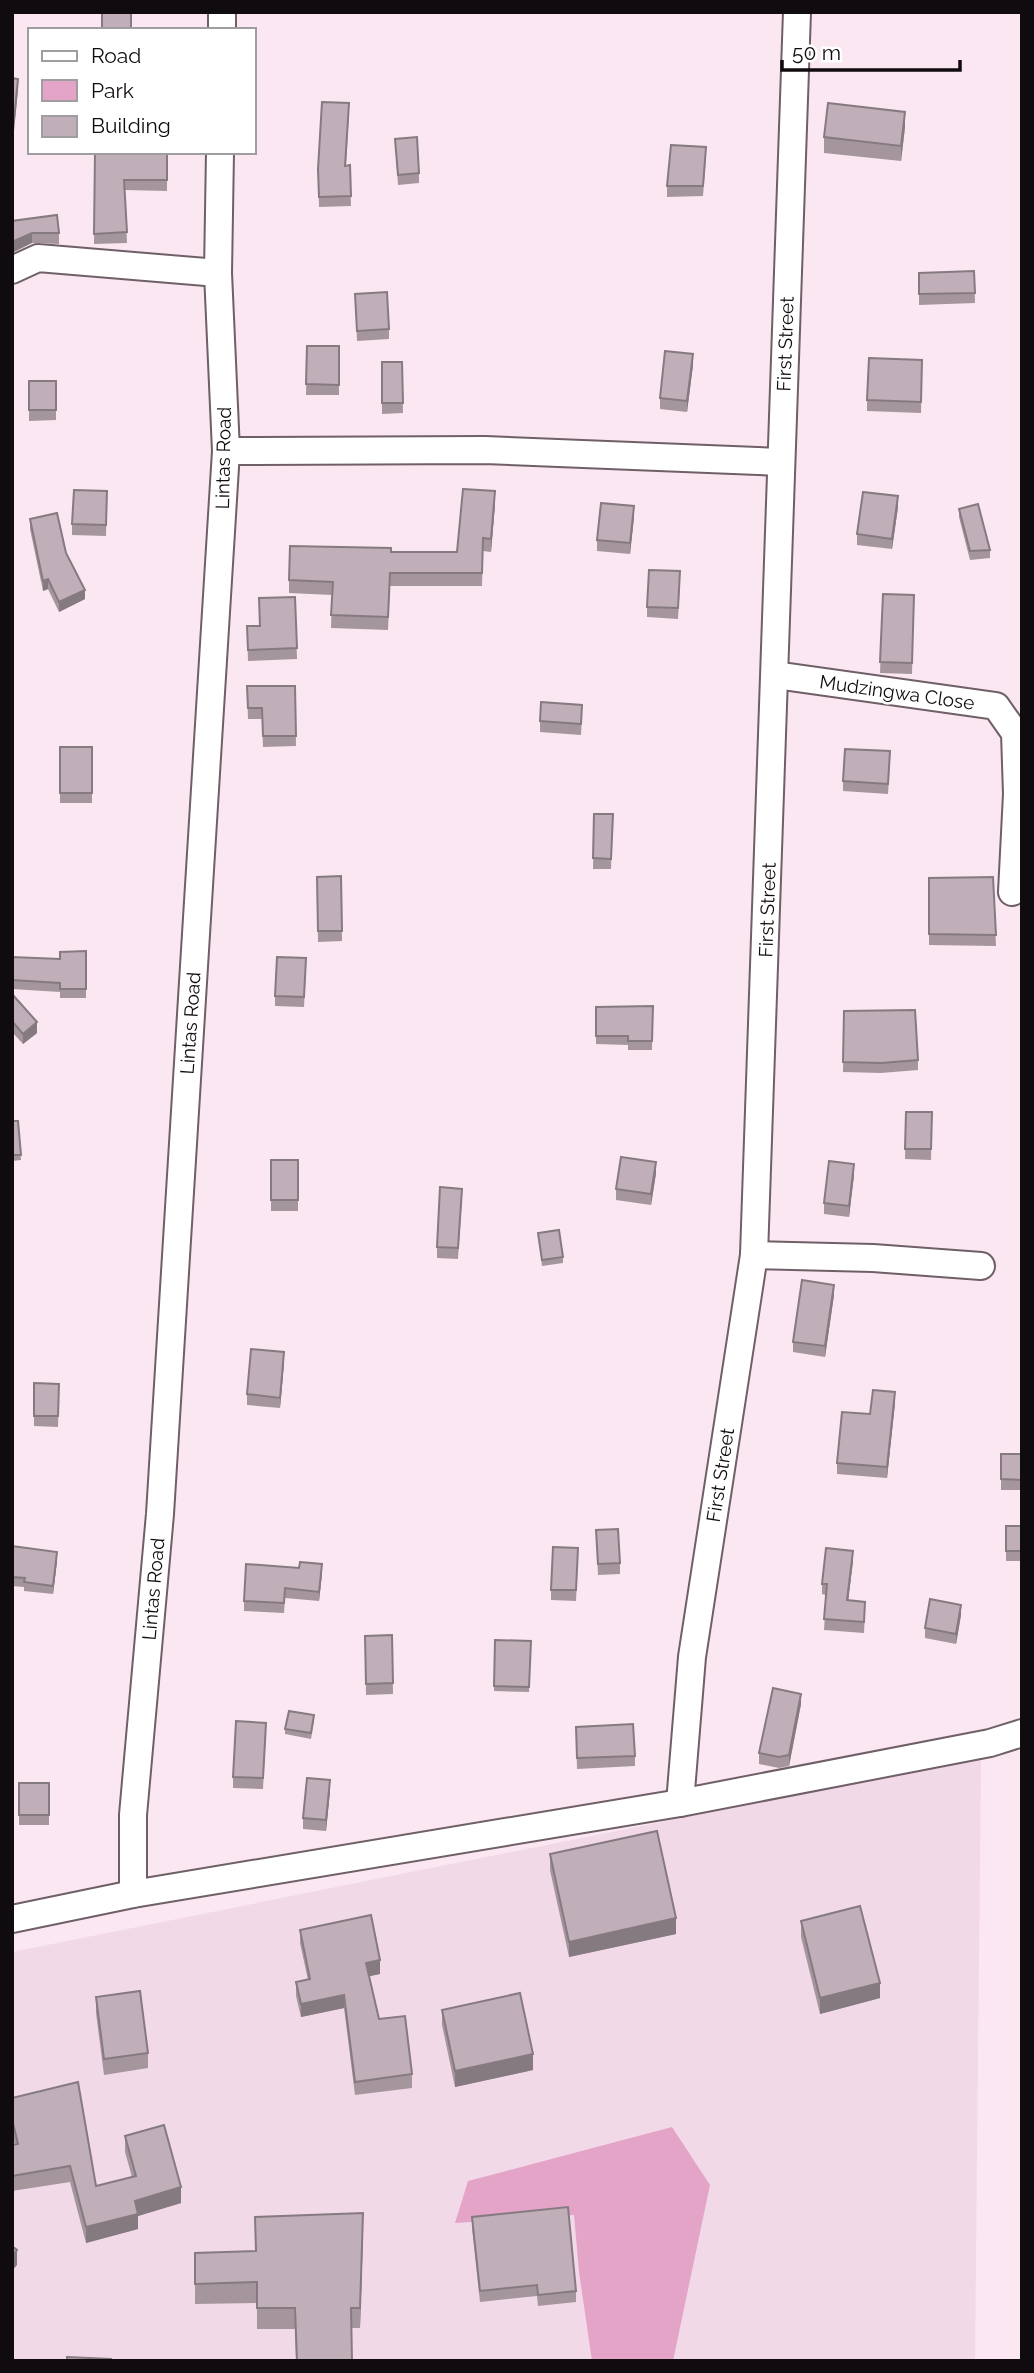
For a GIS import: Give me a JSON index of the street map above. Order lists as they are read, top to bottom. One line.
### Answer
{"streets":{"street":["First Street","Lintas Road","Mudzingwa Close"]},"crossings":[["First Street","Mudzingwa Close"]],"legend":["Road","Park","Building"],"scale_bar":"50 m"}
